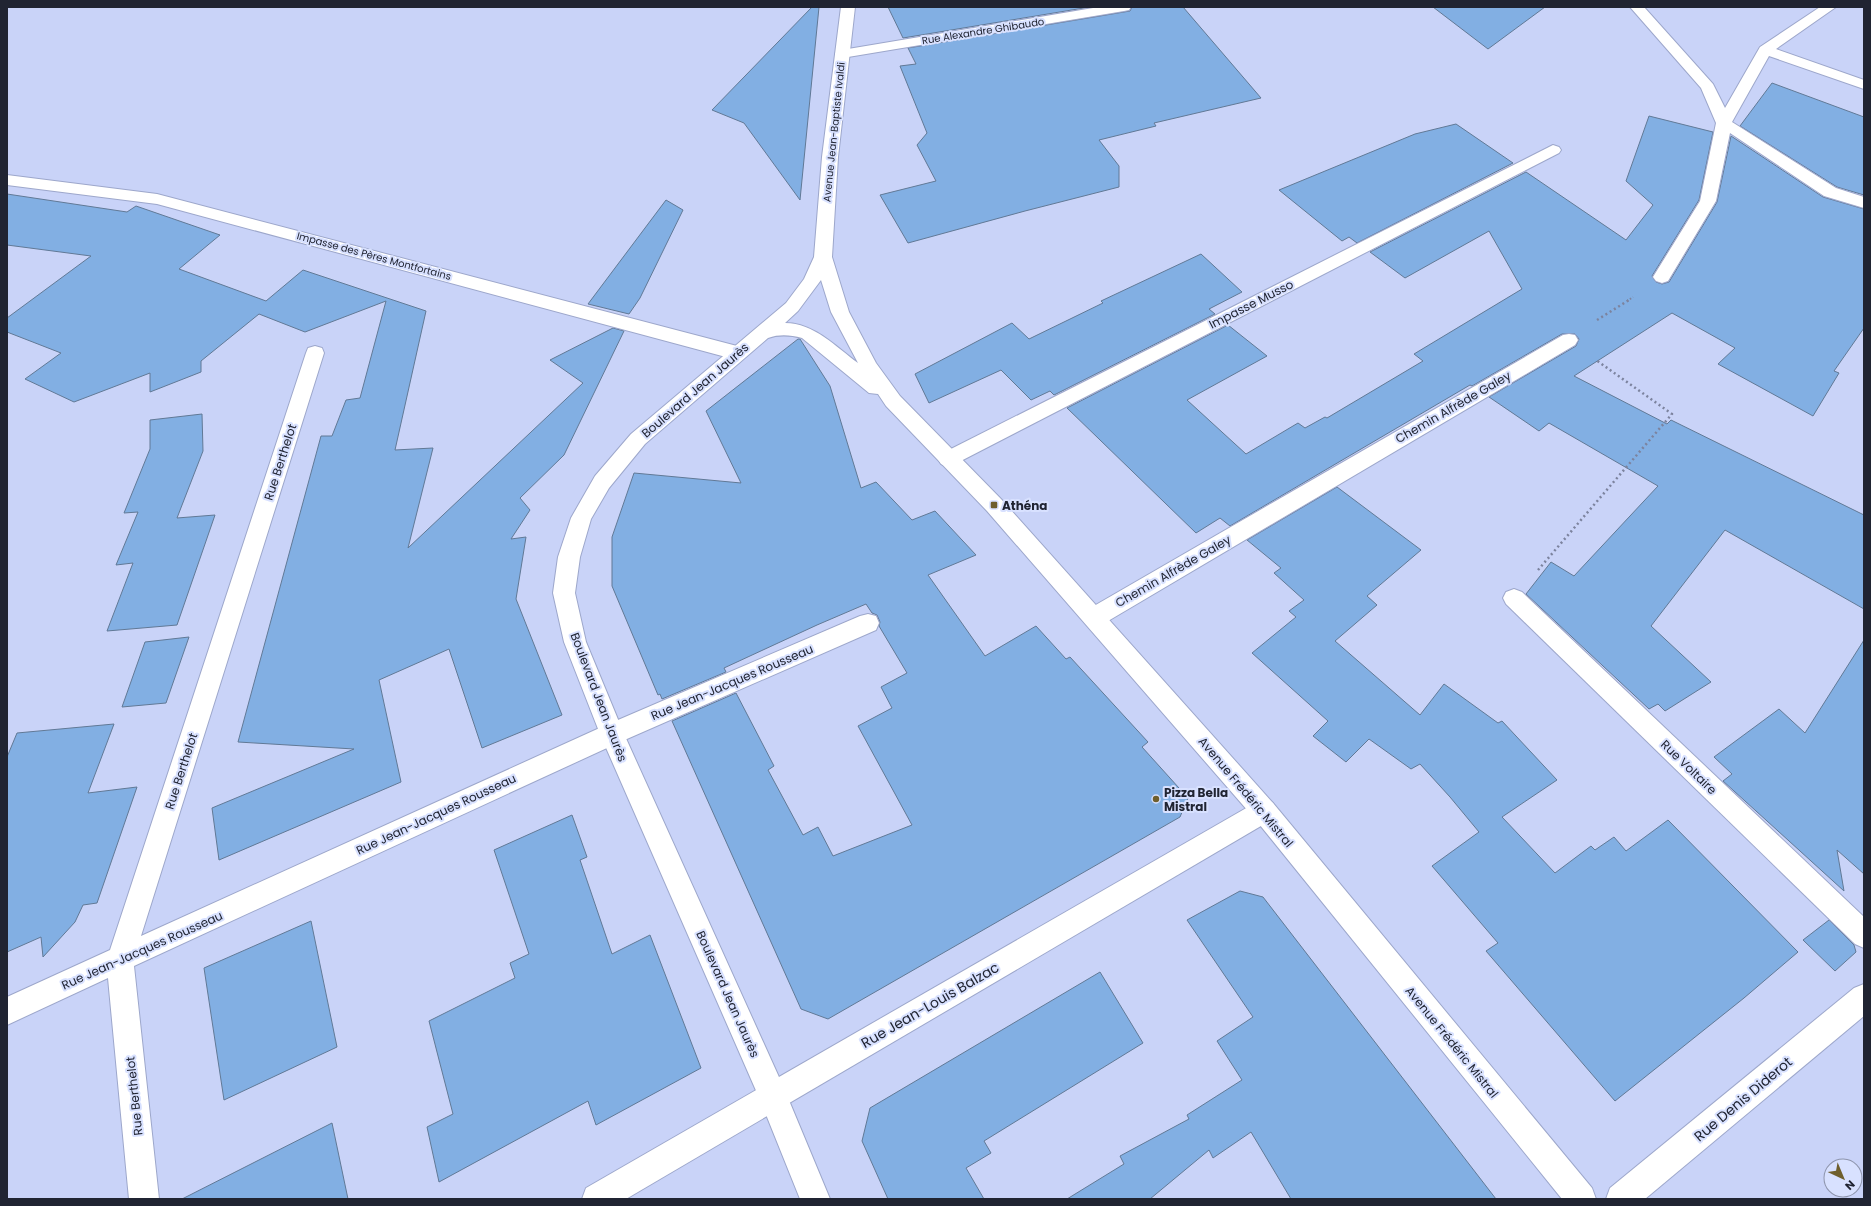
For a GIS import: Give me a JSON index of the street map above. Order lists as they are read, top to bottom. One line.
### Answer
{"streets":{"street":["Rue Alexandre Ghibaudo","Avenue Jean-Baptiste Ivaldi","Impasse des Pères Montfortains","Impasse Musso","Boulevard Jean Jaurès","Chemin Alfrède Galey","Rue Berthelot","Rue Jean-Jacques Rousseau","Rue Voltaire","Avenue Frédéric Mistral","Rue Jean-Louis Balzac","Rue Denis Diderot"]},"crossings":[["Rue Alexandre Ghibaudo","Avenue Jean-Baptiste Ivaldi"],["Avenue Jean-Baptiste Ivaldi","Boulevard Jean Jaurès"],["Avenue Jean-Baptiste Ivaldi","Avenue Frédéric Mistral"],["Impasse des Pères Montfortains","Boulevard Jean Jaurès"],["Impasse Musso","Avenue Frédéric Mistral"],["Boulevard Jean Jaurès","Rue Jean-Jacques Rousseau"],["Boulevard Jean Jaurès","Avenue Frédéric Mistral"],["Boulevard Jean Jaurès","Rue Jean-Louis Balzac"],["Chemin Alfrède Galey","Avenue Frédéric Mistral"],["Rue Berthelot","Rue Jean-Jacques Rousseau"],["Avenue Frédéric Mistral","Rue Jean-Louis Balzac"]],"places":{"transit":["Athéna"],"other":["Pizza Bella Mistral"]},"north":"bottom right"}
